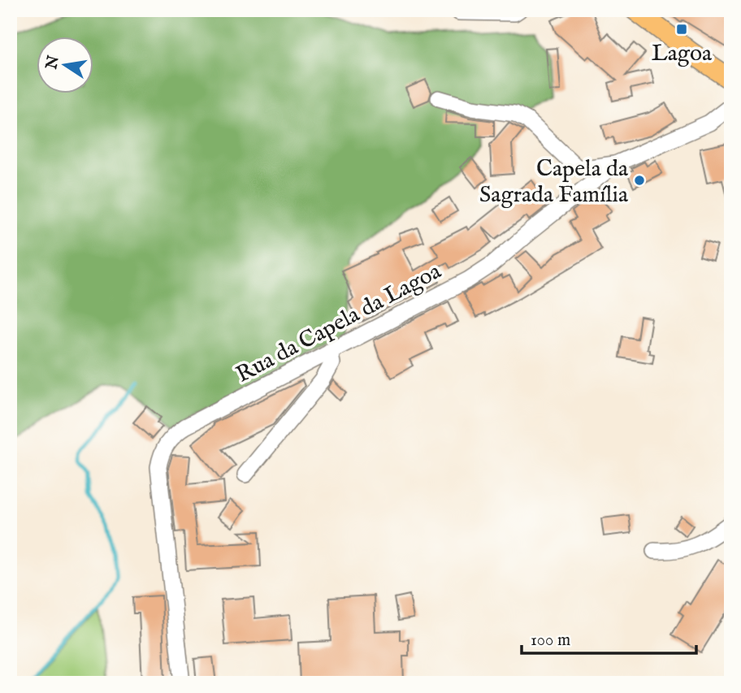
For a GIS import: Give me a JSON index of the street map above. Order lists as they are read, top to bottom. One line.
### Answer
{"streets":{"street":["Rua da Capela da Lagoa"]},"places":{"transit":["Lagoa"],"other":["Capela da Sagrada Família"]},"scale_bar":"100 m","north":"left"}
